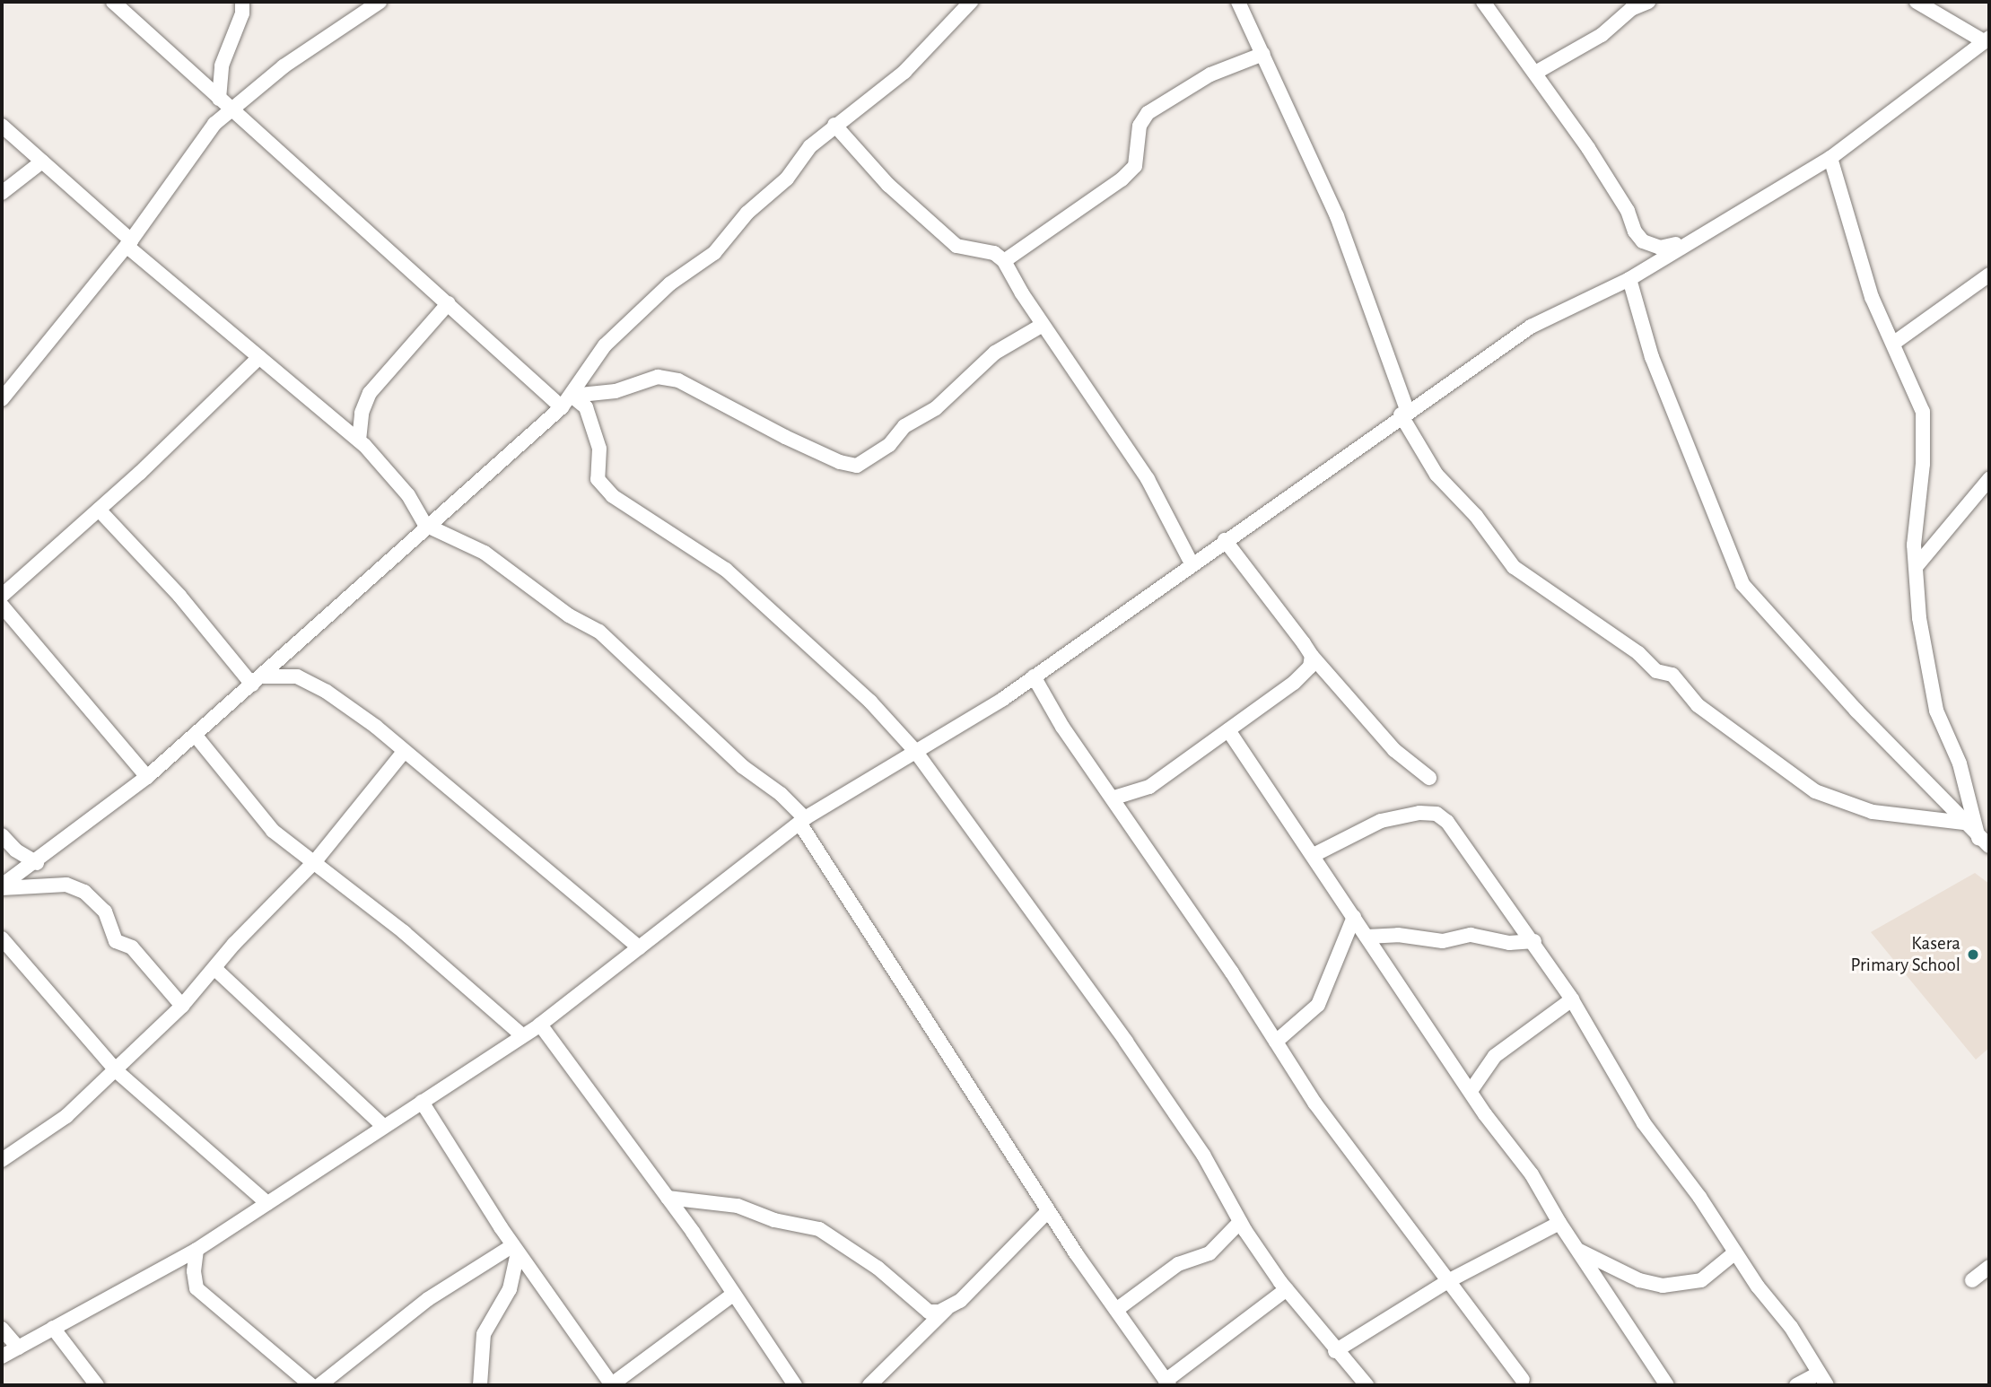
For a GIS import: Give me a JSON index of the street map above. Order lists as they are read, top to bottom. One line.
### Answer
{"places":["Kasera Primary School"]}
